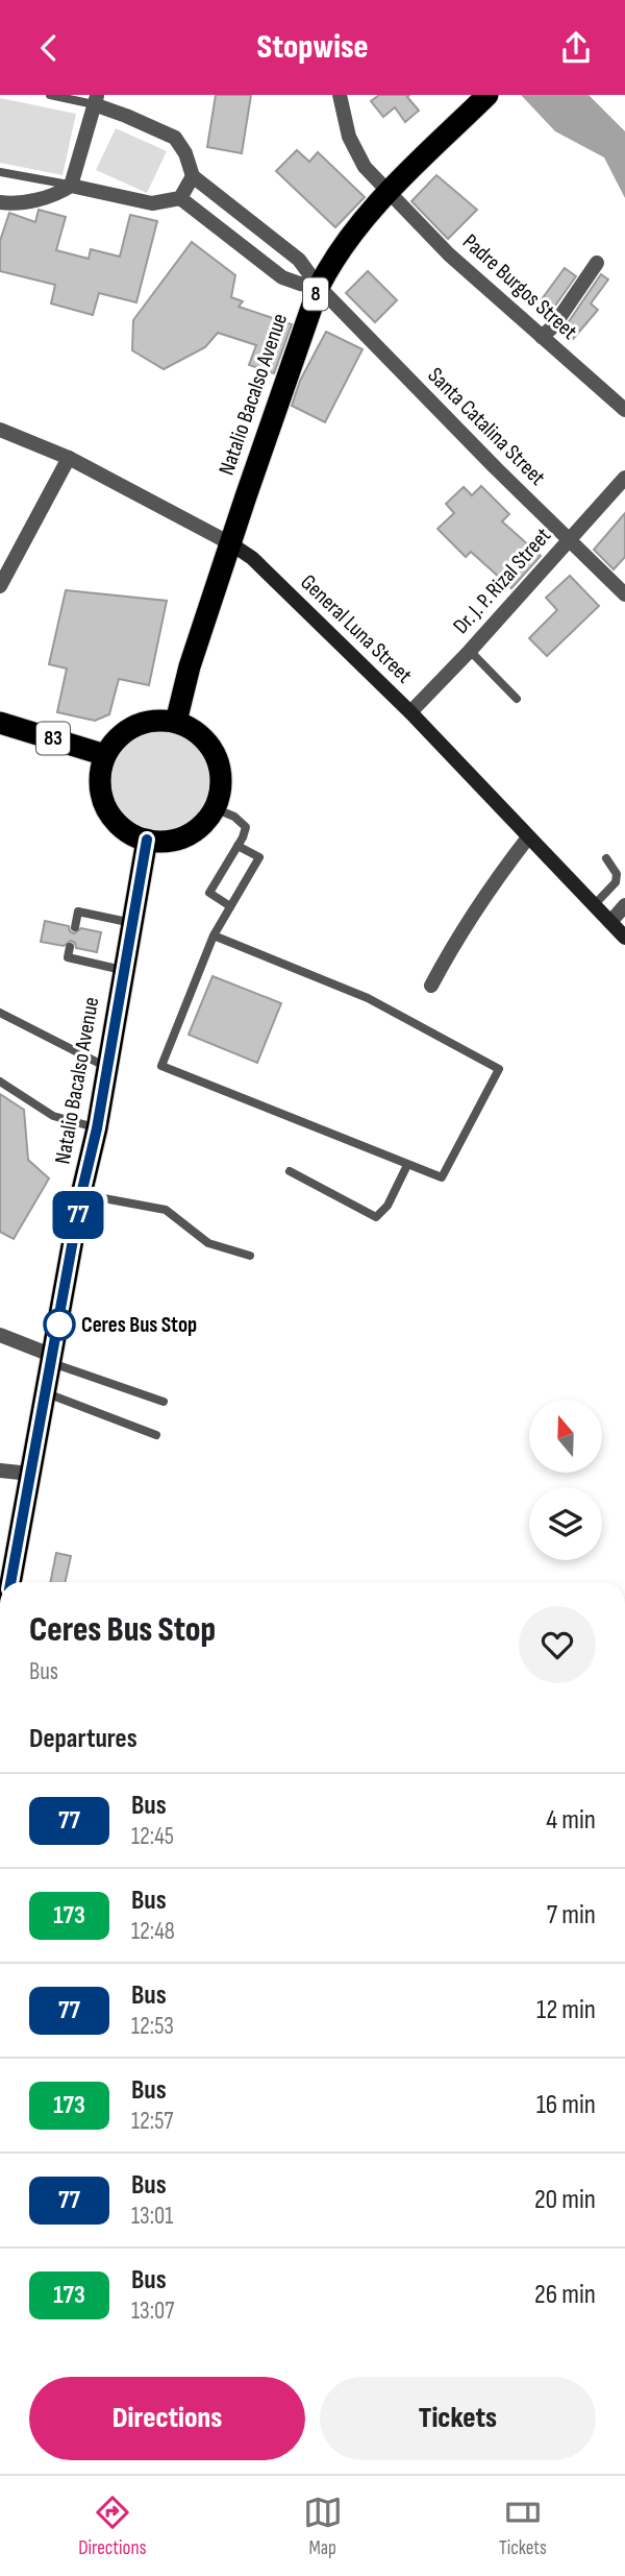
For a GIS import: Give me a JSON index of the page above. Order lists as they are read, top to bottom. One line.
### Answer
{"streets":{"highway":["8","Natalio Bacalso Avenue","83"],"street":["Padre Burgos Street","Santa Catalina Street","Dr. J. P. Rizal Street","General Luna Street"]},"crossings":[["Padre Burgos Street","Natalio Bacalso Avenue"],["Natalio Bacalso Avenue","Santa Catalina Street"],["Natalio Bacalso Avenue","General Luna Street"],["Natalio Bacalso Avenue","83"],["Santa Catalina Street","Dr. J. P. Rizal Street"],["Dr. J. P. Rizal Street","General Luna Street"]],"places":["Ceres Bus Stop"],"lines":["bus line 77"],"north":"top","page":{"header":"Stopwise","on_map":"77","heading":[["Ceres Bus Stop","Bus"],"Departures"],"list":[{"mark":"77","name":"Bus","note":"12:45","value":"4 min"},{"mark":"173","name":"Bus","note":"12:48","value":"7 min"},{"mark":"77","name":"Bus","note":"12:53","value":"12 min"},{"mark":"173","name":"Bus","note":"12:57","value":"16 min"},{"mark":"77","name":"Bus","note":"13:01","value":"20 min"},{"mark":"173","name":"Bus","note":"13:07","value":"26 min"}],"buttons":["Directions","Tickets"],"tabs":["Directions","Map","Tickets"]}}
